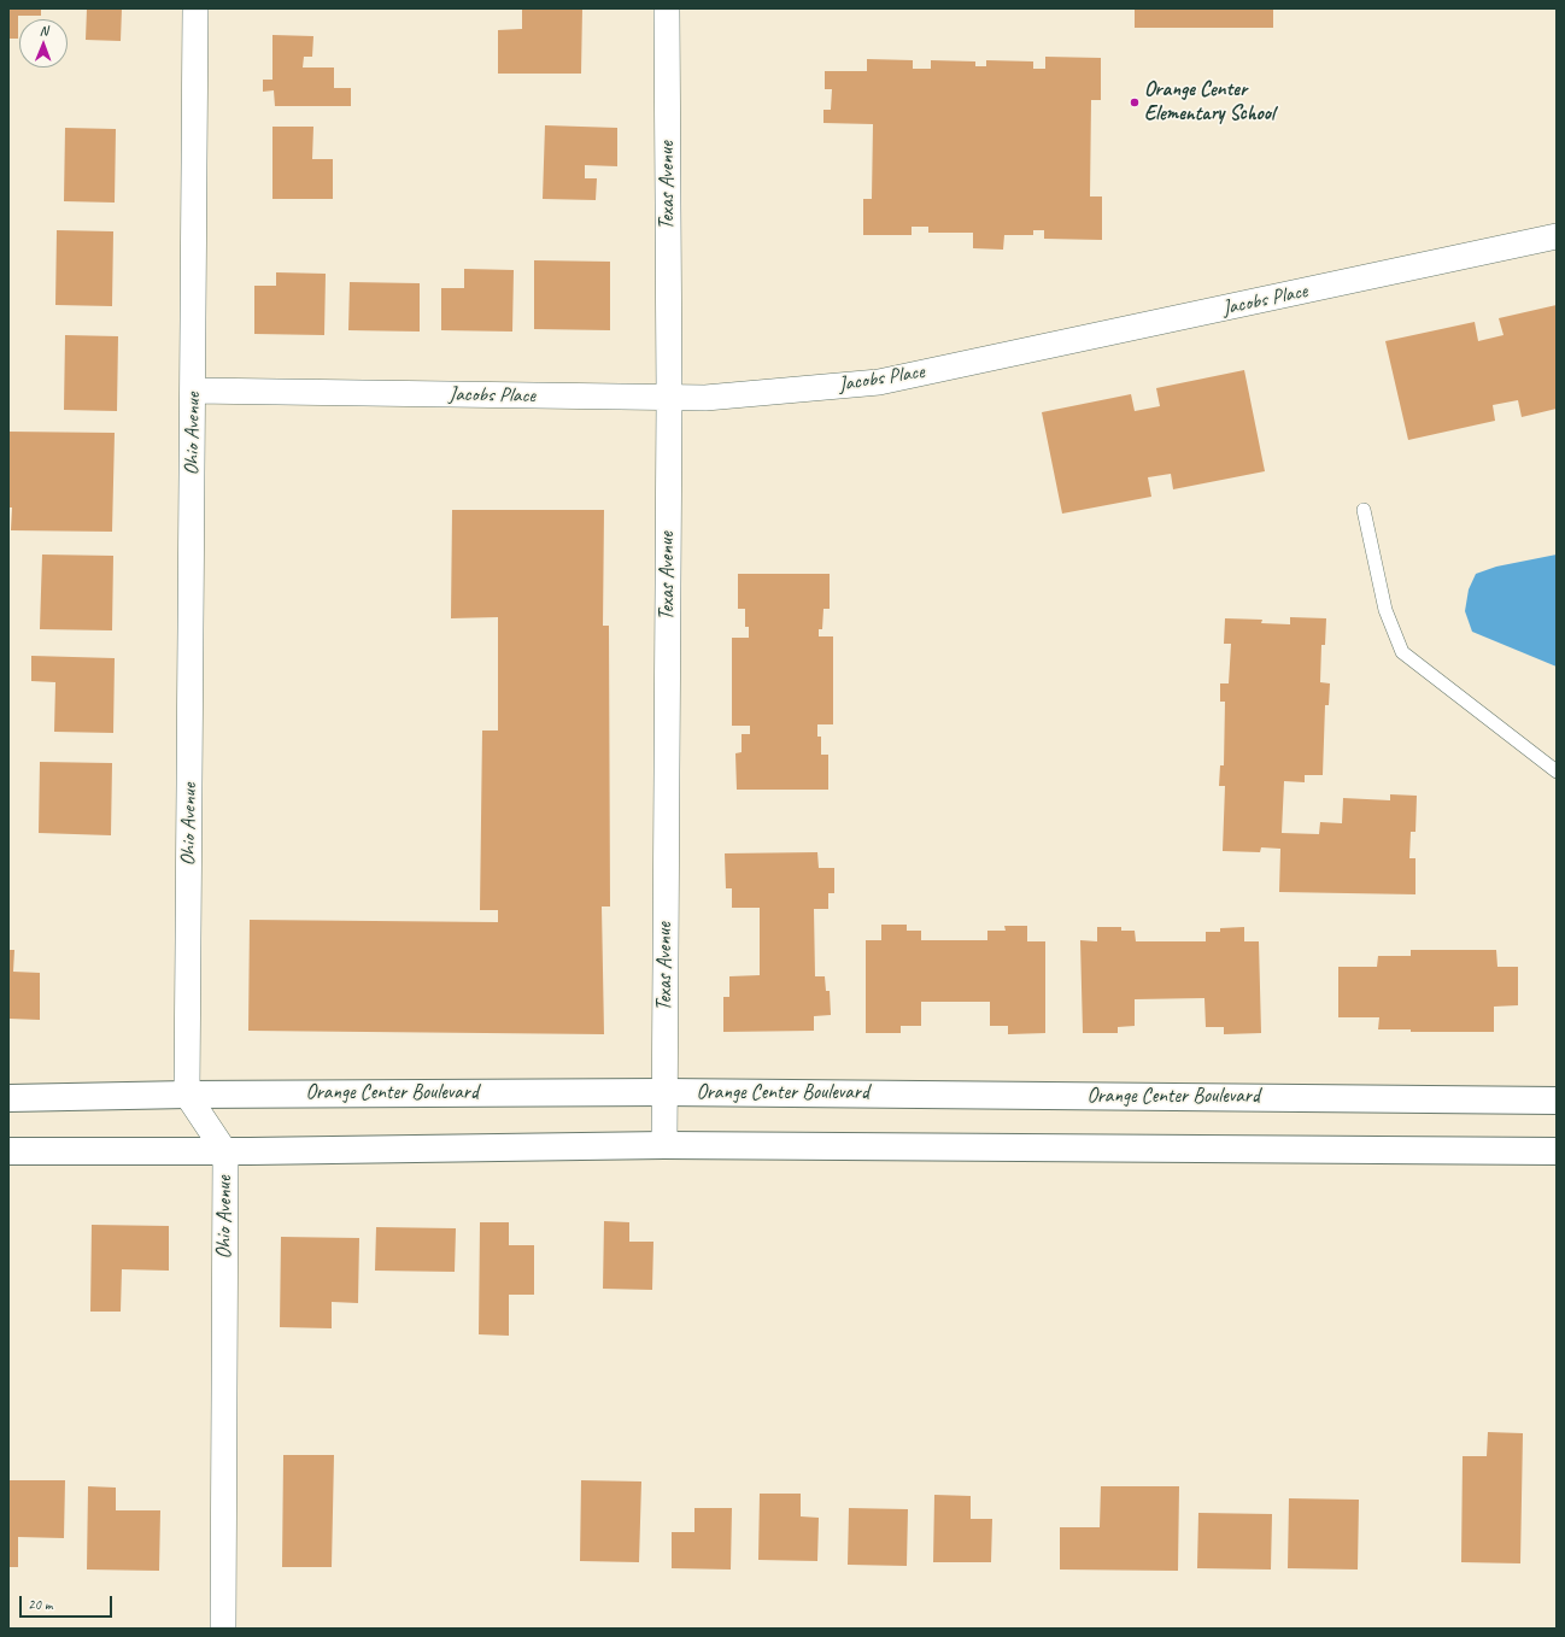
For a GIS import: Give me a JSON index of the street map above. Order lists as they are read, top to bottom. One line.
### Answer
{"streets":{"street":["Texas Avenue","Jacobs Place","Ohio Avenue","Orange Center Boulevard"]},"crossings":[["Texas Avenue","Jacobs Place"],["Texas Avenue","Orange Center Boulevard"],["Jacobs Place","Ohio Avenue"],["Ohio Avenue","Orange Center Boulevard"]],"places":["Orange Center Elementary School"],"scale_bar":"20 m","north":"top"}
